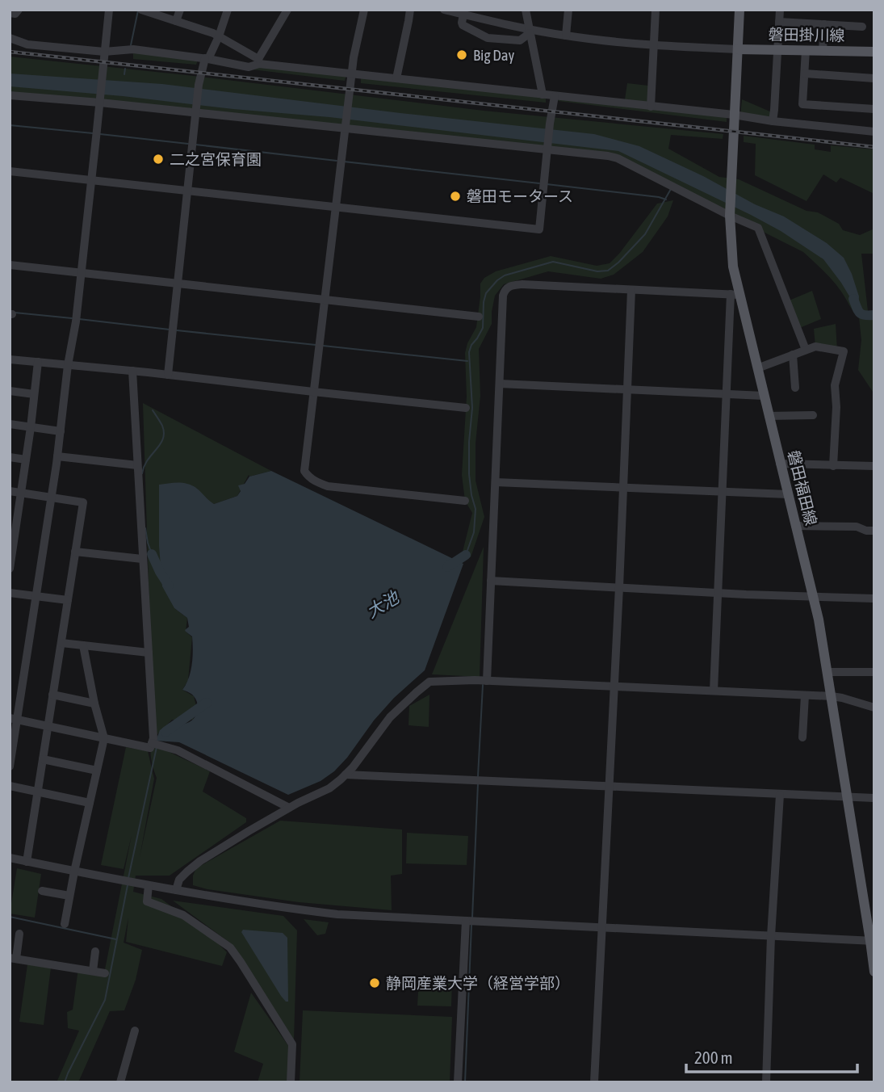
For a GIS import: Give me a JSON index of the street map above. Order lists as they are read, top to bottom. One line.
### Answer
{"streets":{"main road":["磐田掛川線","磐田福田線"]},"crossings":[["磐田掛川線","磐田福田線"]],"water":["大池"],"places":["Big Day","二之宮保育園","磐田モータース","静岡産業大学（経営学部）"],"scale_bar":"200 m"}
